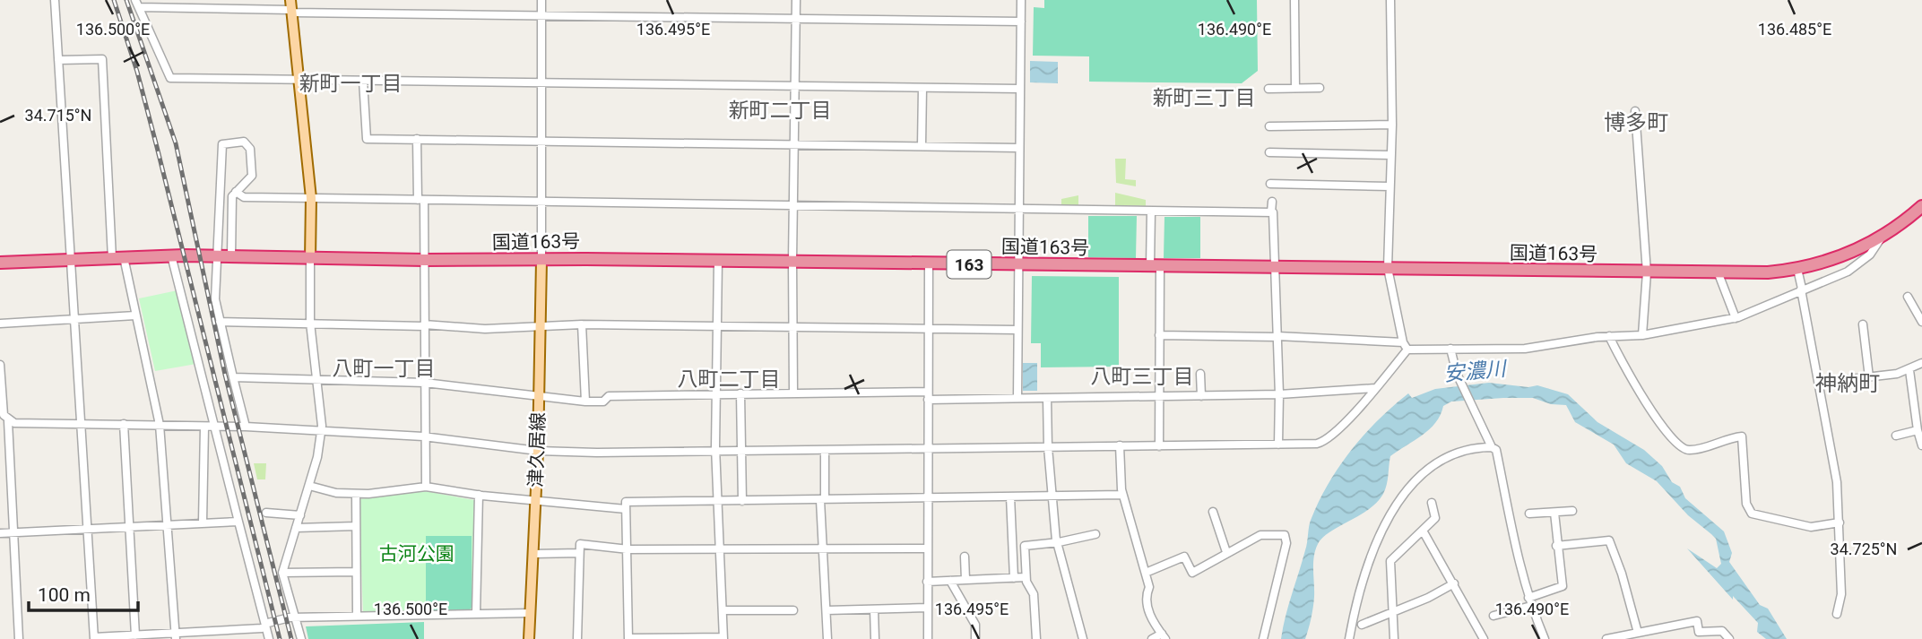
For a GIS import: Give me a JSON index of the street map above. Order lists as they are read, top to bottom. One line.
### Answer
{"streets":{"highway":["国道163号","163"],"main road":["津久居線"]},"crossings":[["国道163号","津久居線"]],"districts":["新町一丁目","新町三丁目","新町二丁目","博多町","八町一丁目","八町三丁目","八町二丁目","神納町"],"water":["安濃川"],"parks":["古河公園"],"scale_bar":"100 m","coordinates":["136.495°E","136.500°E","136.490°E","136.485°E","34.715°N","34.725°N"]}
